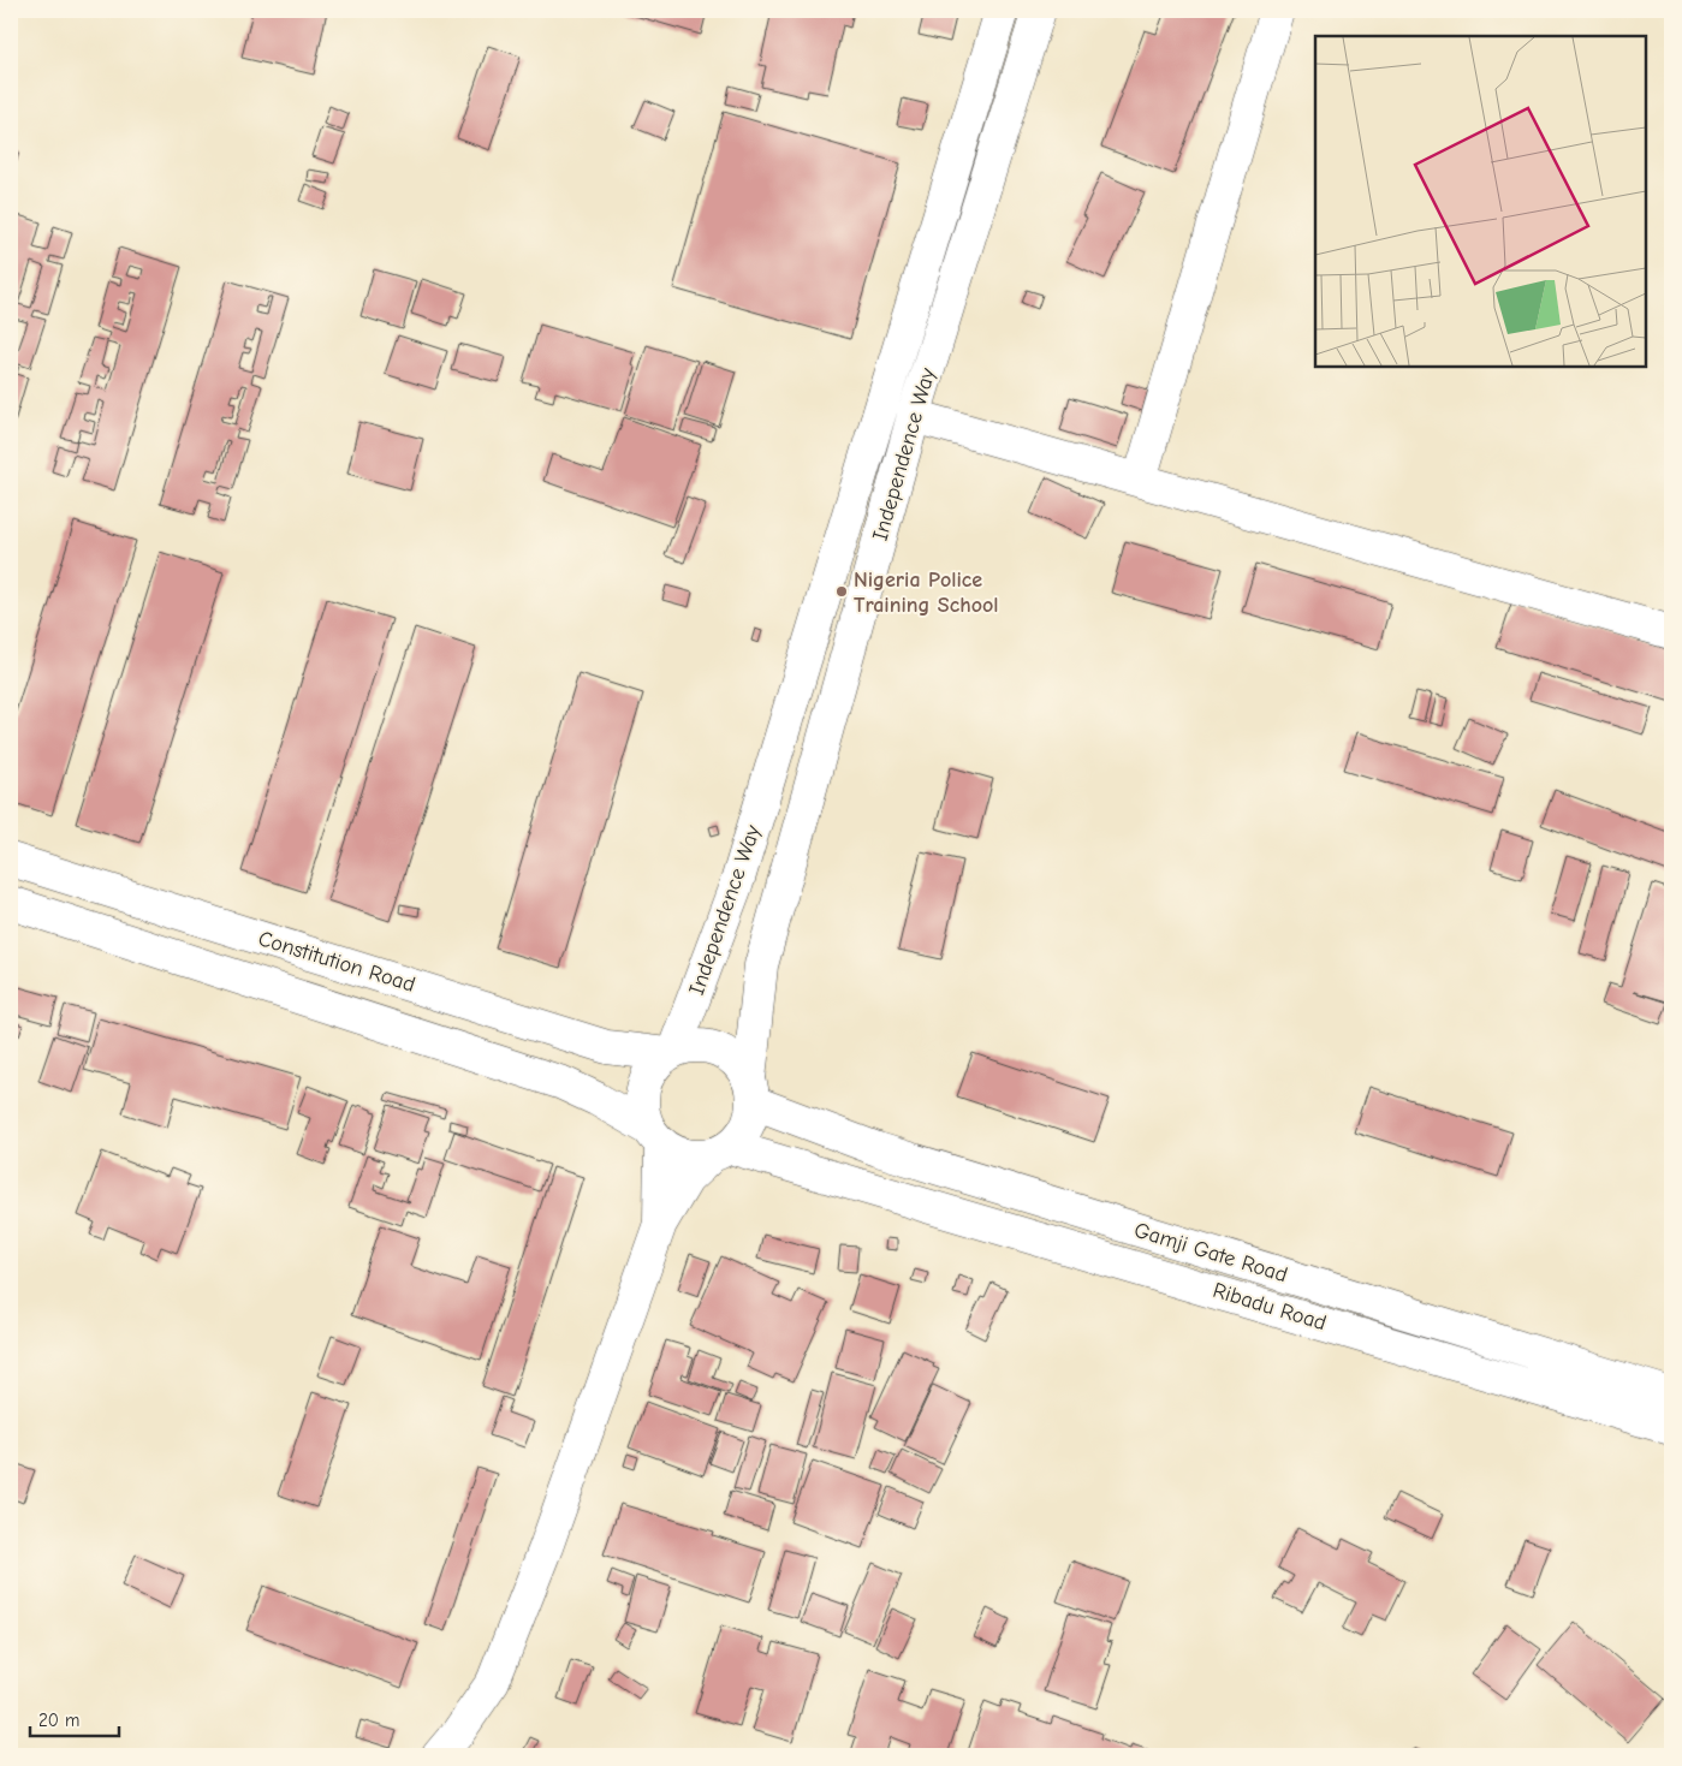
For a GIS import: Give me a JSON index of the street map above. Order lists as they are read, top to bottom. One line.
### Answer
{"streets":{"main road":["Independence Way","Constitution Road","Gamji Gate Road","Ribadu Road"]},"crossings":[["Independence Way","Constitution Road"],["Independence Way","Gamji Gate Road"],["Independence Way","Ribadu Road"],["Constitution Road","Gamji Gate Road"],["Constitution Road","Ribadu Road"],["Gamji Gate Road","Ribadu Road"]],"places":["Nigeria Police Training School"],"scale_bar":"20 m"}
